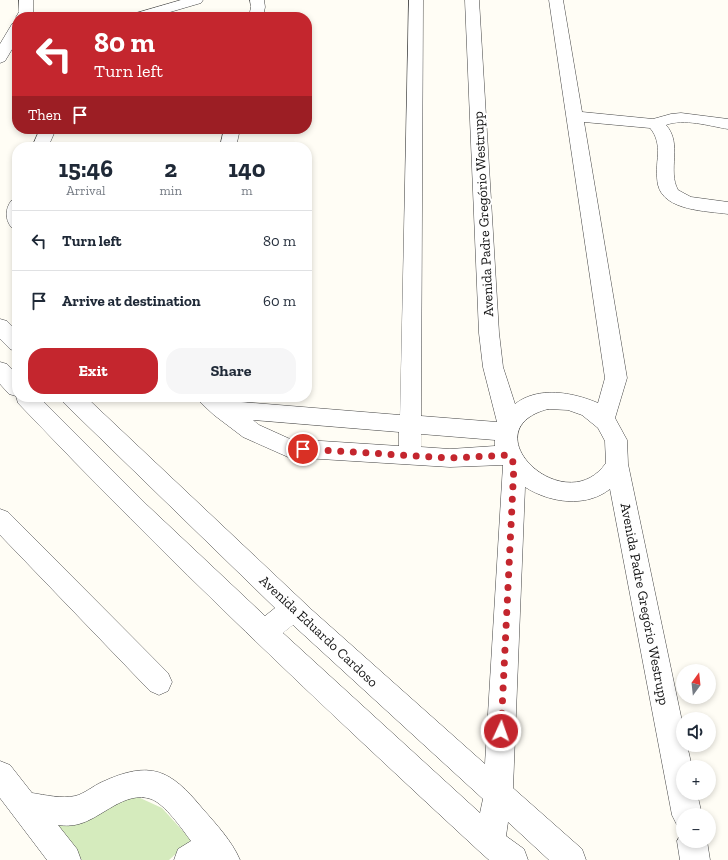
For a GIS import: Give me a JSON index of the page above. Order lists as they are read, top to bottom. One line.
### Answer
{"streets":{"street":["Avenida Padre Gregório Westrupp","Avenida Eduardo Cardoso"]},"north":"top","page":{"turn":["80 m","Turn left"],"then":"Then","eta":["15:46","Arrival","2","min","140","m"],"list":[{"name":"Turn left","value":"80 m"},{"name":"Arrive at destination","value":"60 m"}],"buttons":["Exit","Share"],"map_buttons":["+","−"]}}
